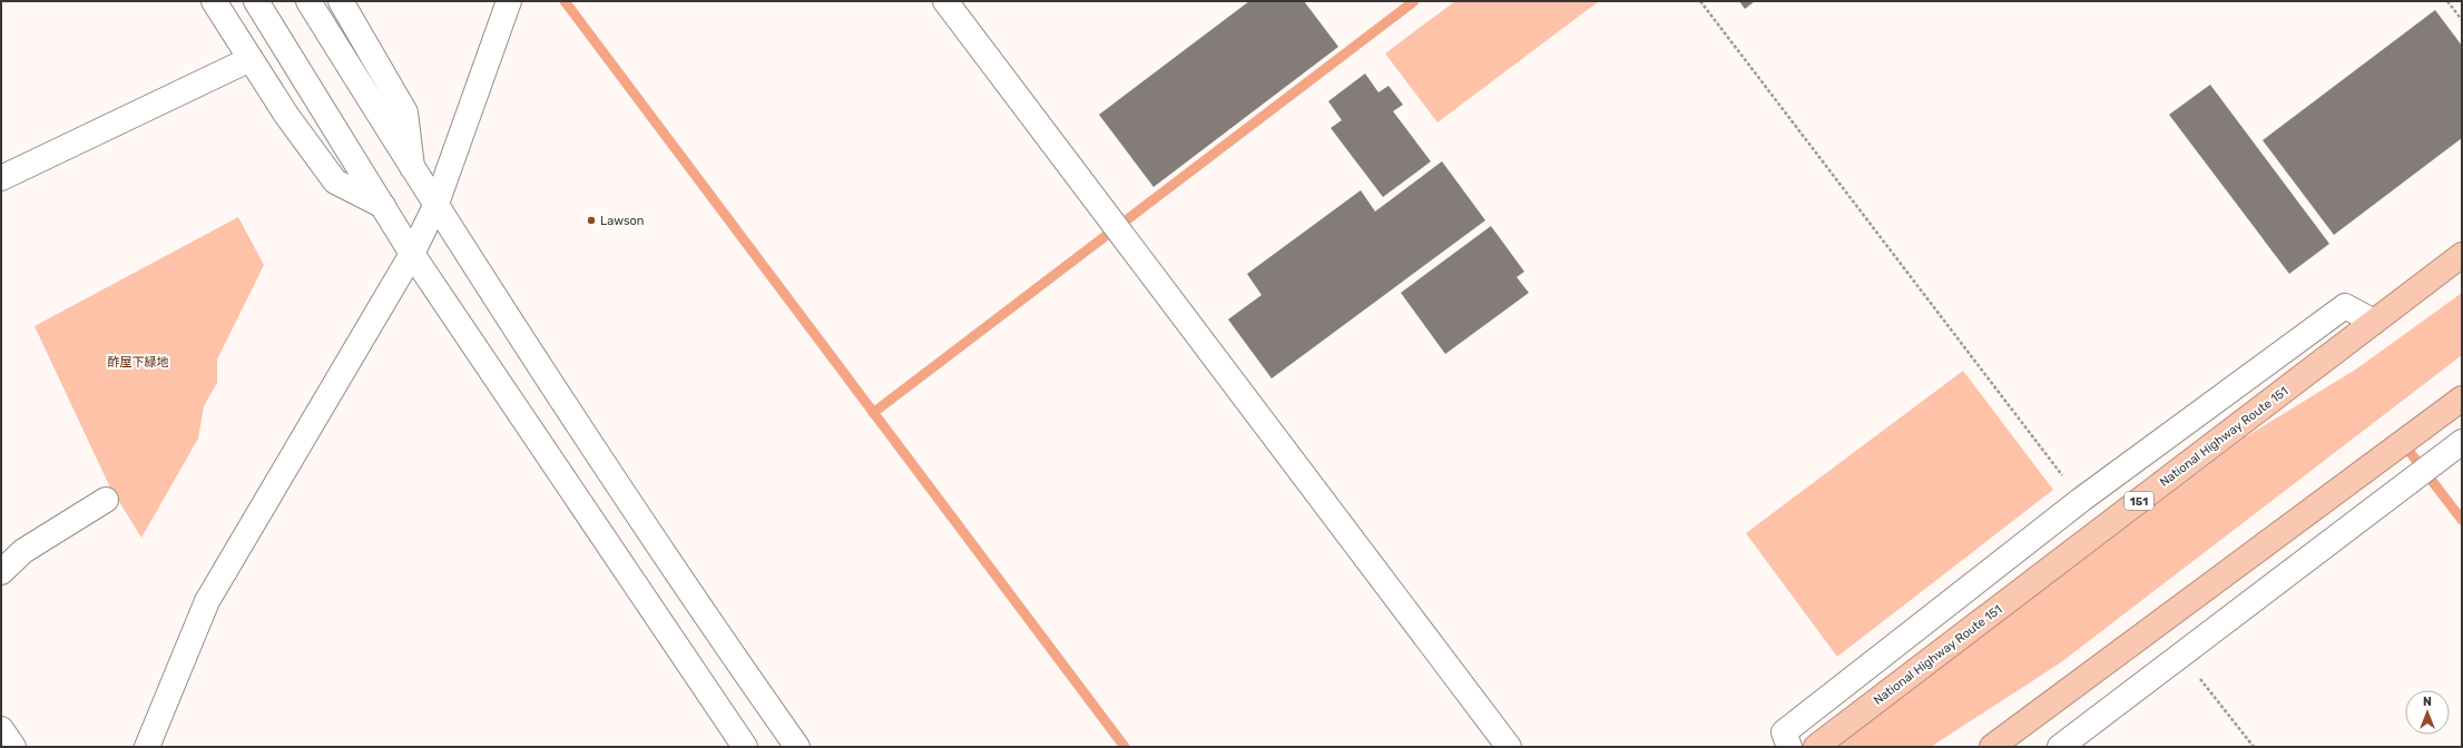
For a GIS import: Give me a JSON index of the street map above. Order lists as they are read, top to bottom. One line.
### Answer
{"streets":{"highway":["National Highway Route 151","151"]},"parks":["酢屋下緑地"],"places":["Lawson"],"north":"top"}
